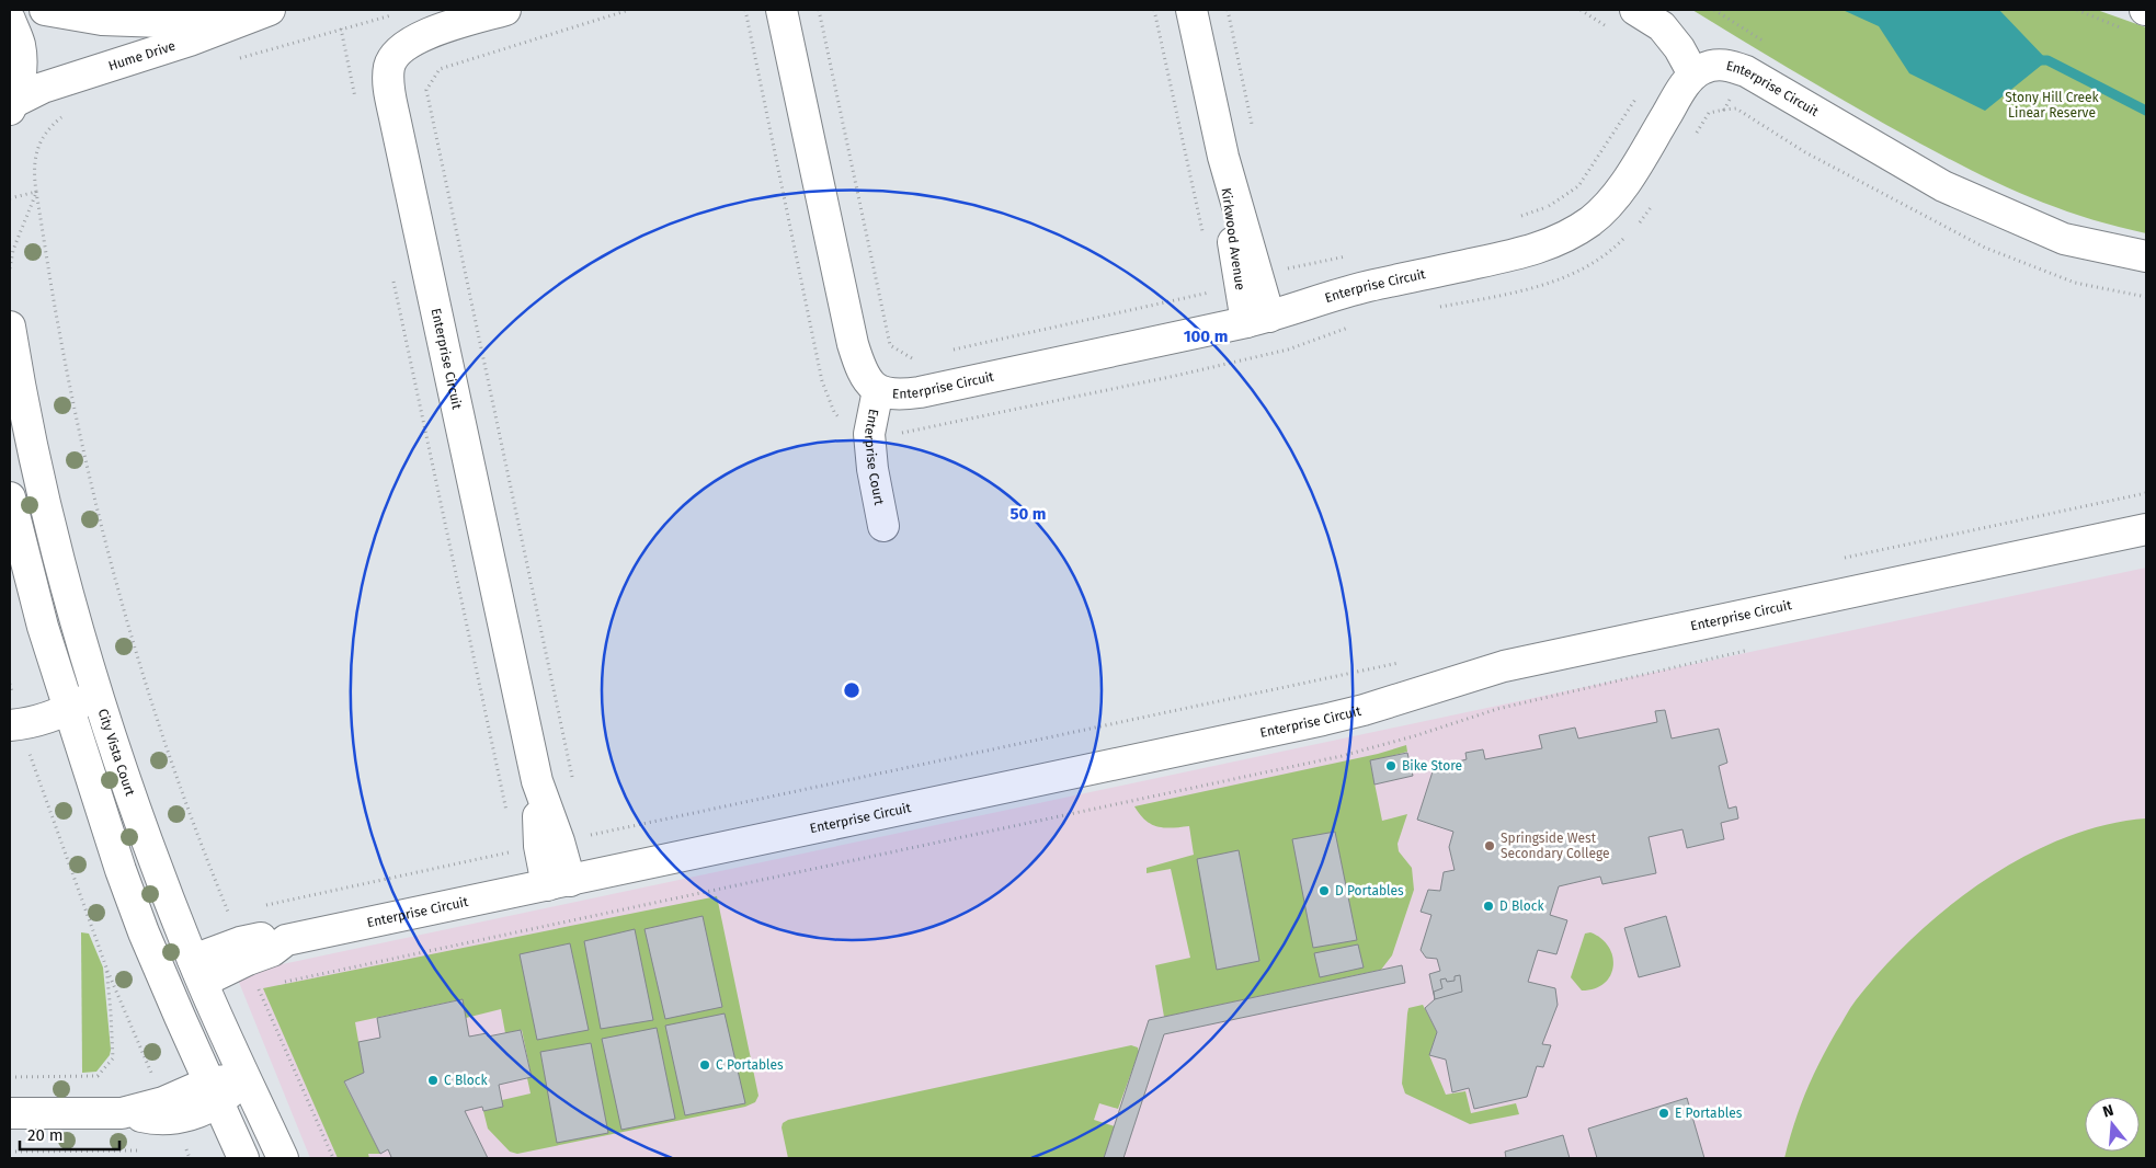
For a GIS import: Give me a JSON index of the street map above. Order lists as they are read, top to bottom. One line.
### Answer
{"streets":{"street":["Hume Drive","Enterprise Circuit","Kirkwood Avenue","Enterprise Court","City Vista Court"]},"crossings":[["Enterprise Circuit","Kirkwood Avenue"],["Enterprise Circuit","Enterprise Court"],["Enterprise Circuit","City Vista Court"]],"parks":["Stony Hill Creek Linear Reserve"],"places":["Bike Store","Springside West Secondary College","D Portables","D Block","C Portables","C Block","E Portables"],"scale_bar":"20 m","north":"top","rings":["100 m","50 m"]}
